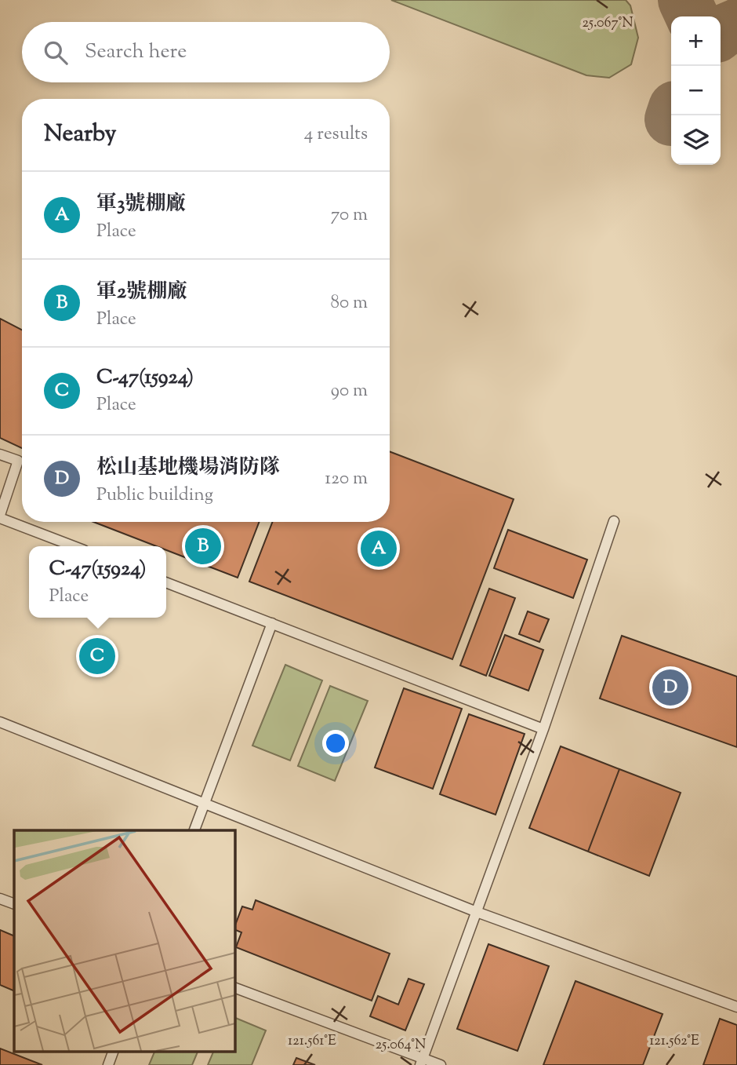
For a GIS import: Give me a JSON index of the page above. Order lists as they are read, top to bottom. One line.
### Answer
{"page":{"map_buttons":["+","−"],"search":"Search here","heading":["Nearby","4 results"],"list":[{"mark":"A","name":"軍3號棚廠","note":"Place","value":"70 m"},{"mark":"B","name":"軍2號棚廠","note":"Place","value":"80 m"},{"mark":"C","name":"C-47(15924)","note":"Place","value":"90 m"},{"mark":"D","name":"松山基地機場消防隊","note":"Public building","value":"120 m"}],"pins":["B","A","C","D"],"popup":["C-47(15924)","Place"]},"coordinates":["25.067°N","121.561°E","121.562°E","25.064°N"]}
